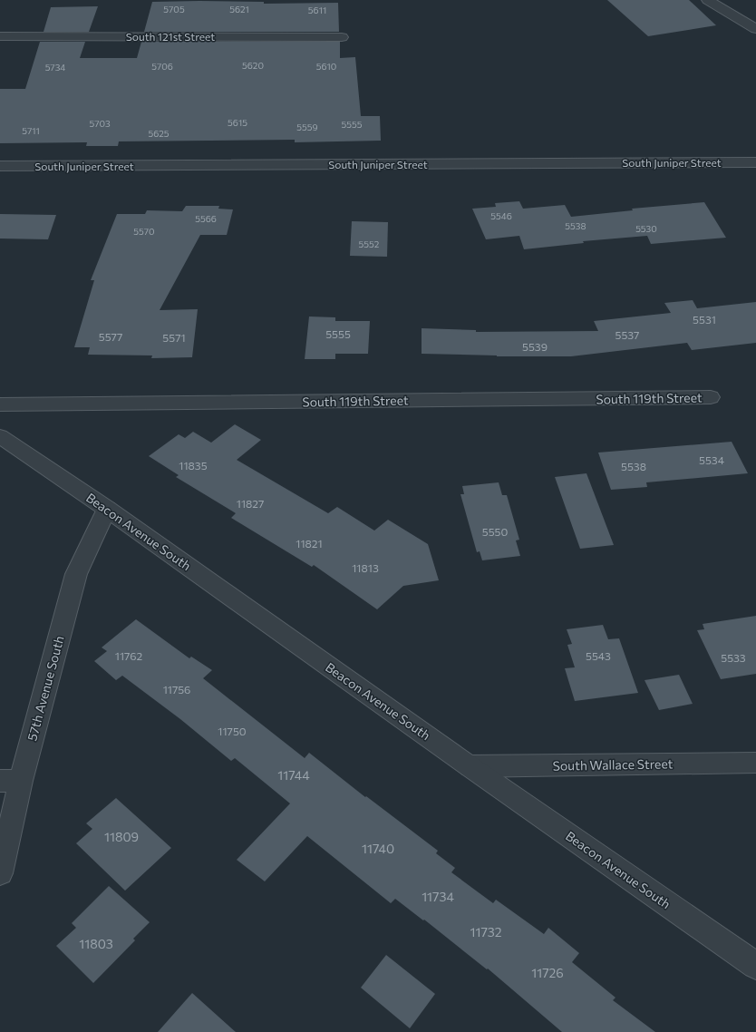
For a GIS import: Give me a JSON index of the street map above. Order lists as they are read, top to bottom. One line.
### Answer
{"streets":{"street":["South 121st Street","South Juniper Street","South 119th Street","Beacon Avenue South","57th Avenue South","South Wallace Street"]},"crossings":[["Beacon Avenue South","57th Avenue South"],["Beacon Avenue South","South Wallace Street"]],"house_numbers":["5705","5621","5611","5620","5706","5610","5734","5615","5703","5555","5559","5711","5625","5546","5566","5538","5530","5570","5552","5531","5555","5537","5577","5571","5539","5534","11835","5538","11827","5550","11821","11813","11762","5543","5533","11756","11750","11744","11809","11740","11734","11732","11803","11726"]}
